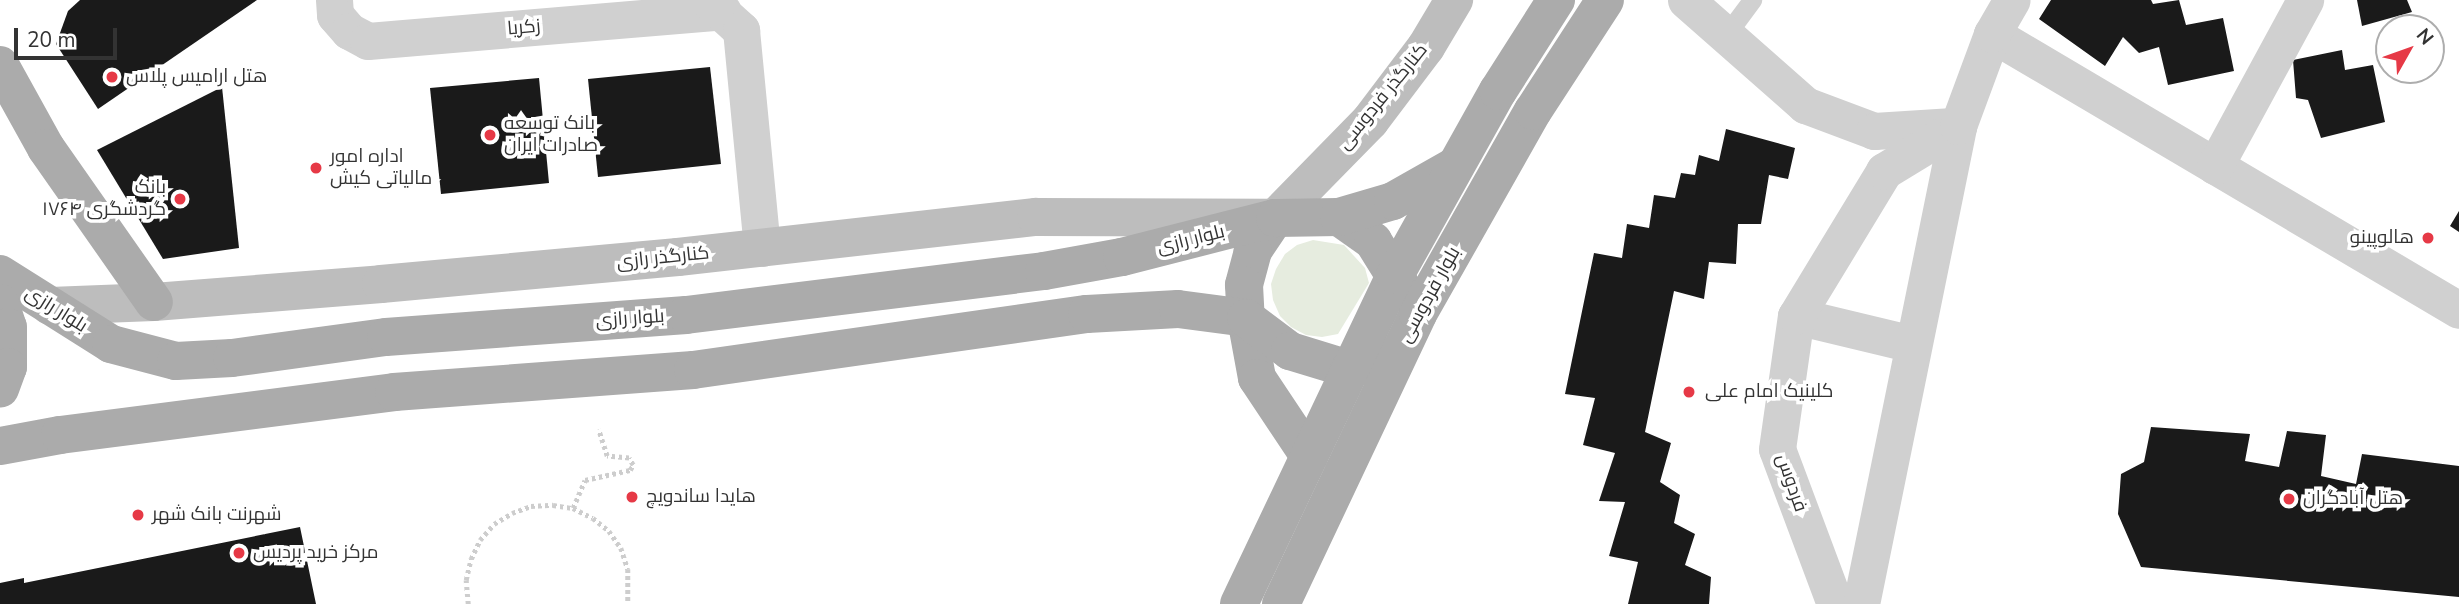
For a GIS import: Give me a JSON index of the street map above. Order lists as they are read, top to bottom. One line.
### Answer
{"streets":{"main road":["بلوار رازی","بلوار فردوسی"],"street":["زکریا","کنارگذر فردوسی","کنارگذر رازی","فردوس"]},"crossings":[["زکریا","کنارگذر رازی"],["کنارگذر فردوسی","بلوار رازی"],["کنارگذر فردوسی","کنارگذر رازی"],["کنارگذر فردوسی","بلوار فردوسی"],["بلوار رازی","کنارگذر رازی"],["بلوار رازی","بلوار فردوسی"],["کنارگذر رازی","بلوار فردوسی"]],"places":["هتل ارامیس پلاس","بانک توسعه صادرات ایران","اداره امور مالیاتی کیش","بانک گردشگری ۱۷۶۴","هالوپینو","کلینیک امام علی","هایدا ساندویچ","هتل آبادگران","شهرنت بانک شهر","مرکز خرید پردیس"],"scale_bar":"20 m","north":"top right"}
